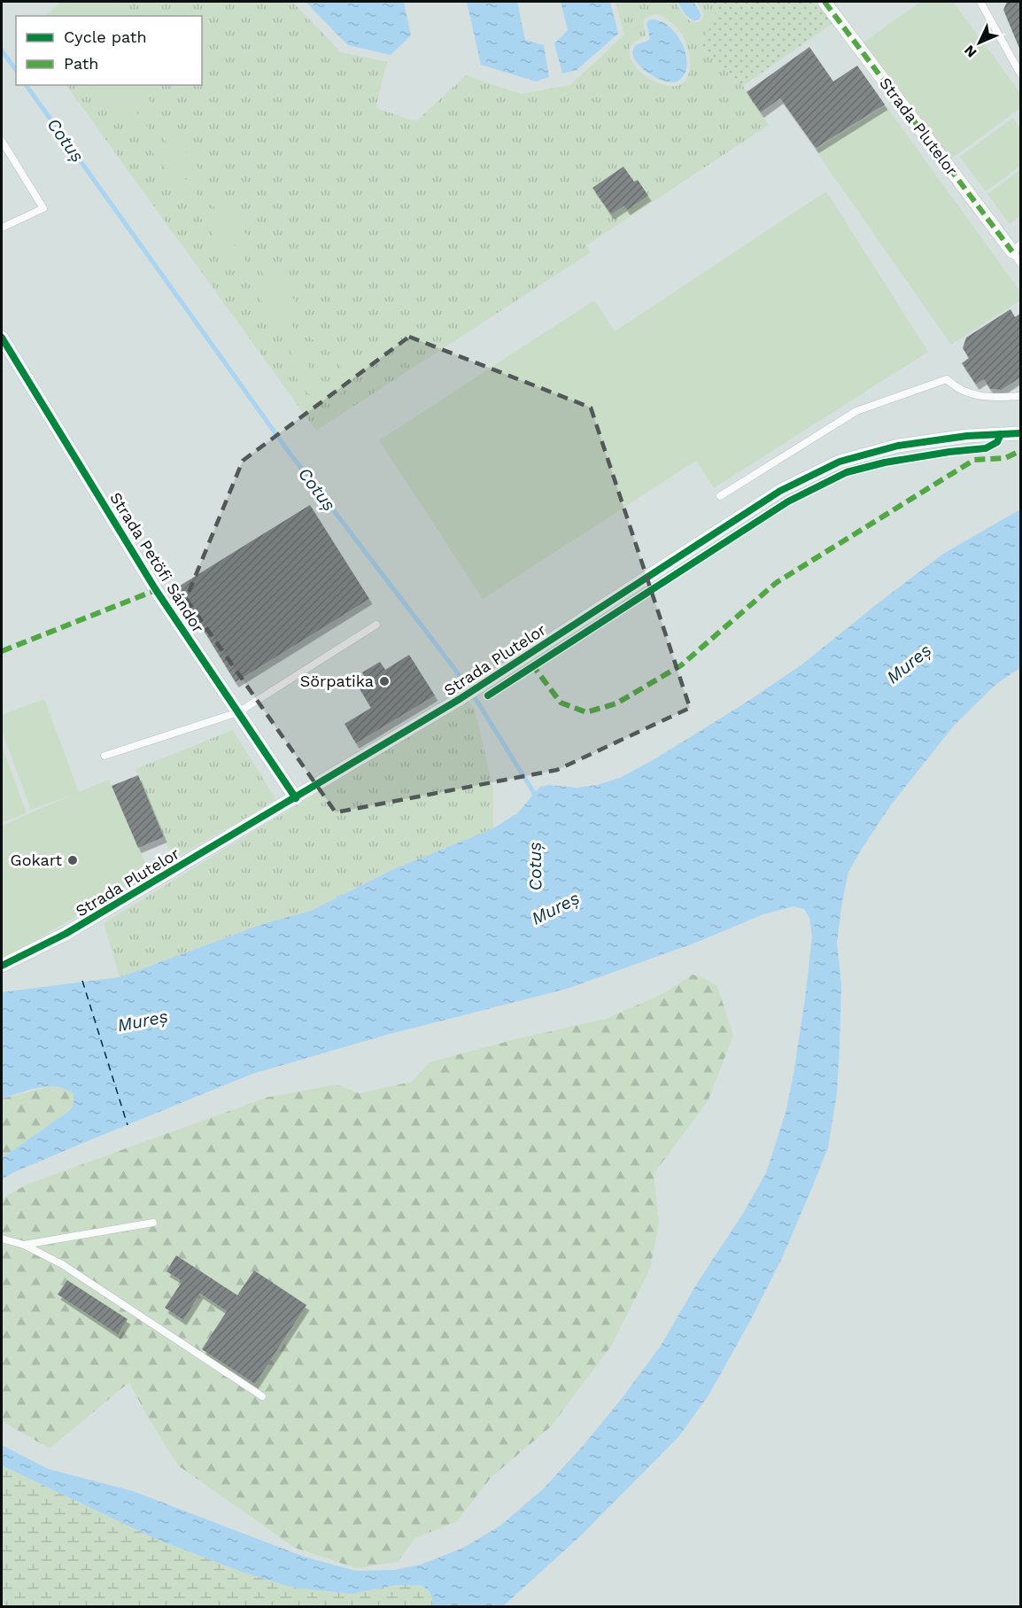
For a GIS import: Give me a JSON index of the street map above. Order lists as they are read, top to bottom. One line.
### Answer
{"streets":{"street":["Strada Plutelor","Strada Petöfi Sándor"]},"crossings":[["Strada Plutelor","Strada Petöfi Sándor"]],"water":["Cotuș","Mureș"],"places":["Sörpatika","Gokart"],"legend":["Cycle path","Path"],"north":"bottom left"}
